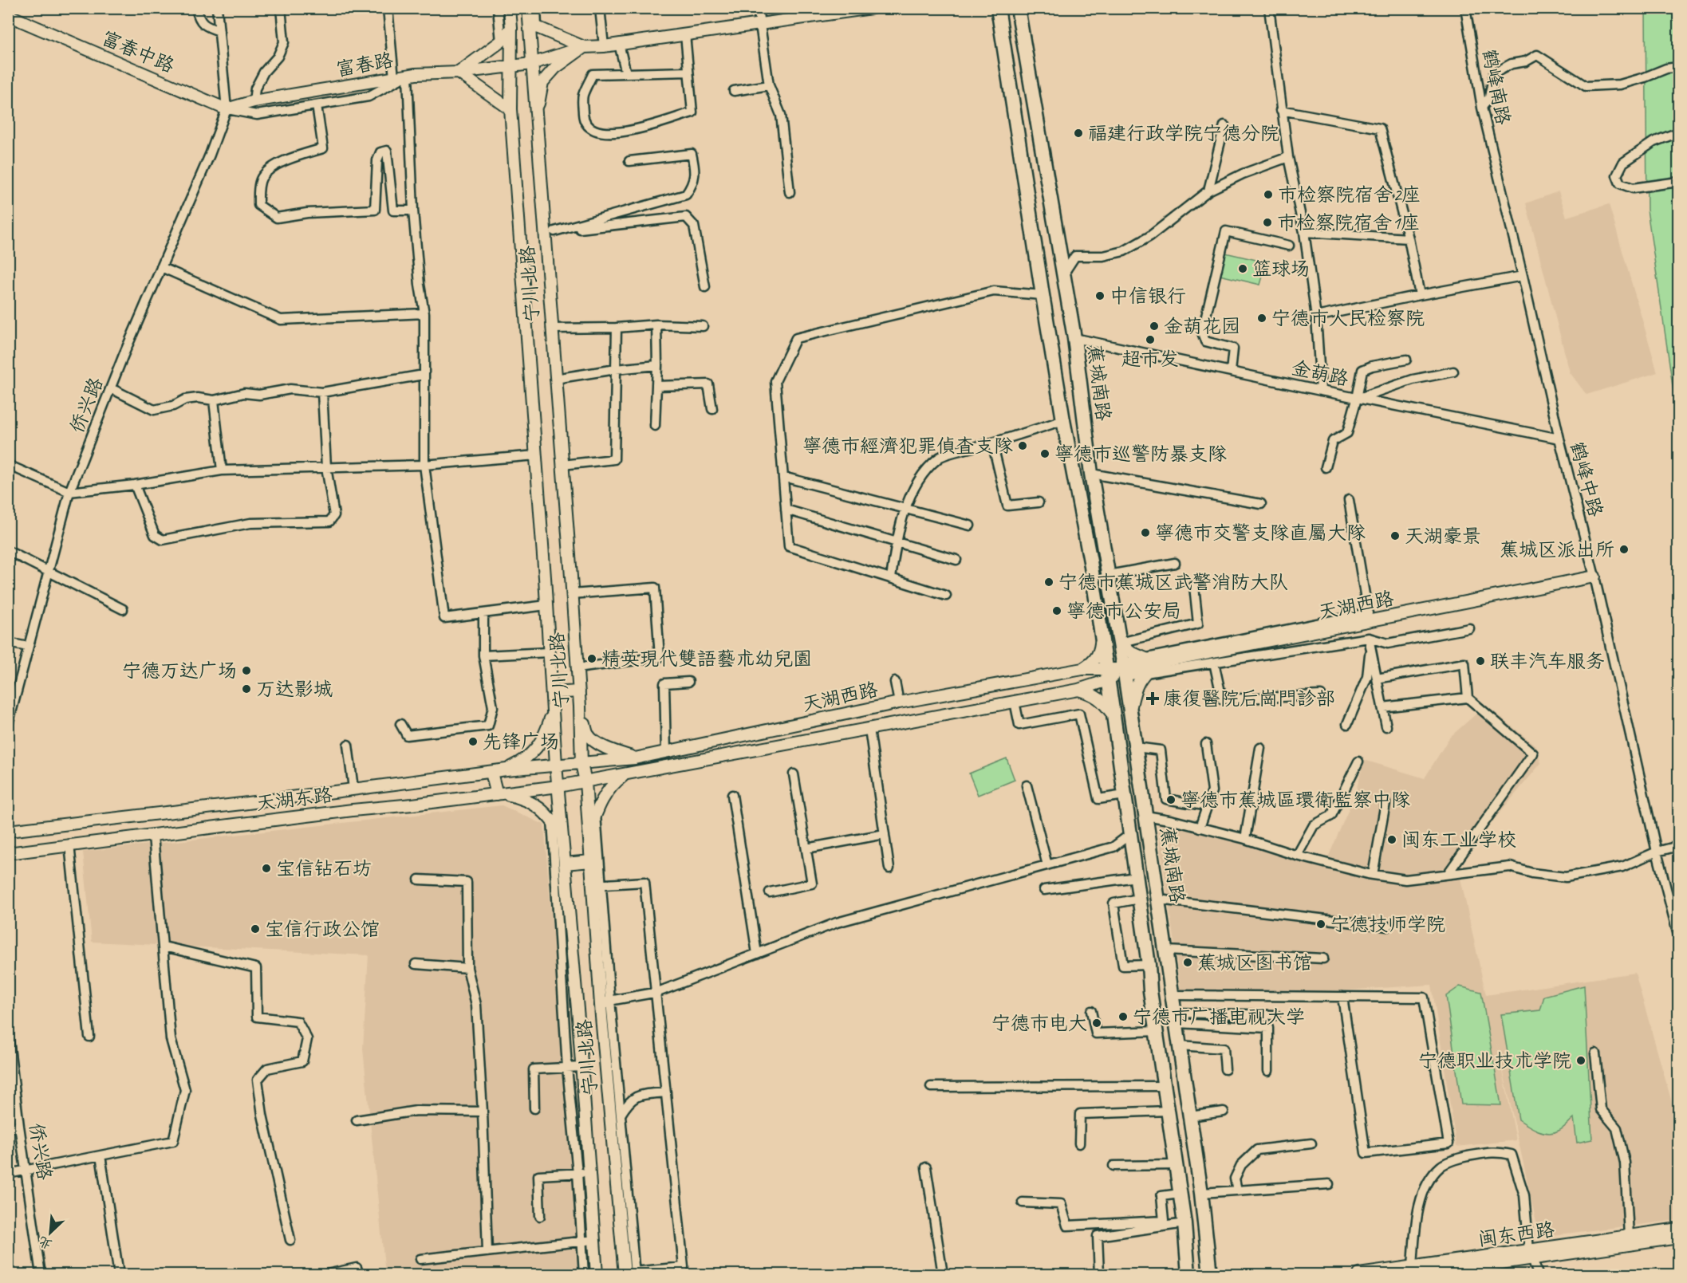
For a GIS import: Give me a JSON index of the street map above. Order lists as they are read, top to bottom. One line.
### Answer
{"streets":{"highway":["蕉城南路"],"main road":["富春中路","富春路","宁川北路","天湖西路","天湖东路","闽东西路"],"street":["鹤峰南路","金葫路","侨兴路","鹤峰中路"]},"crossings":[["富春中路","富春路"],["富春中路","侨兴路"],["富春路","宁川北路"],["富春路","侨兴路"],["鹤峰南路","鹤峰中路"],["宁川北路","天湖西路"],["宁川北路","天湖东路"],["金葫路","蕉城南路"],["金葫路","鹤峰中路"],["蕉城南路","天湖西路"],["鹤峰中路","天湖西路"],["天湖西路","天湖东路"]],"places":{"other":["福建行政学院宁德分院","市检察院宿舍2座","市检察院宿舍1座","篮球场","中信银行","宁德市人民检察院","金葫花园","超市发","寧德市經濟犯罪偵查支隊","寧德市巡警防暴支隊","寧德市交警支隊直屬大隊","天湖豪景","蕉城区派出所","宁德市蕉城区武警消防大队","寧德市公安局","精英現代雙語藝朮幼兒園","联丰汽车服务","宁德万达广场","万达影城","先锋广场","寧德市蕉城區環衛監察中隊","闽东工业学校","宝信钻石坊","宁德技师学院","宝信行政公馆","蕉城区图书馆","宁德市广播电视大学","宁德市电大","宁德职业技术学院"],"health":["康復醫院后崗門診部"]},"north":"bottom left"}
